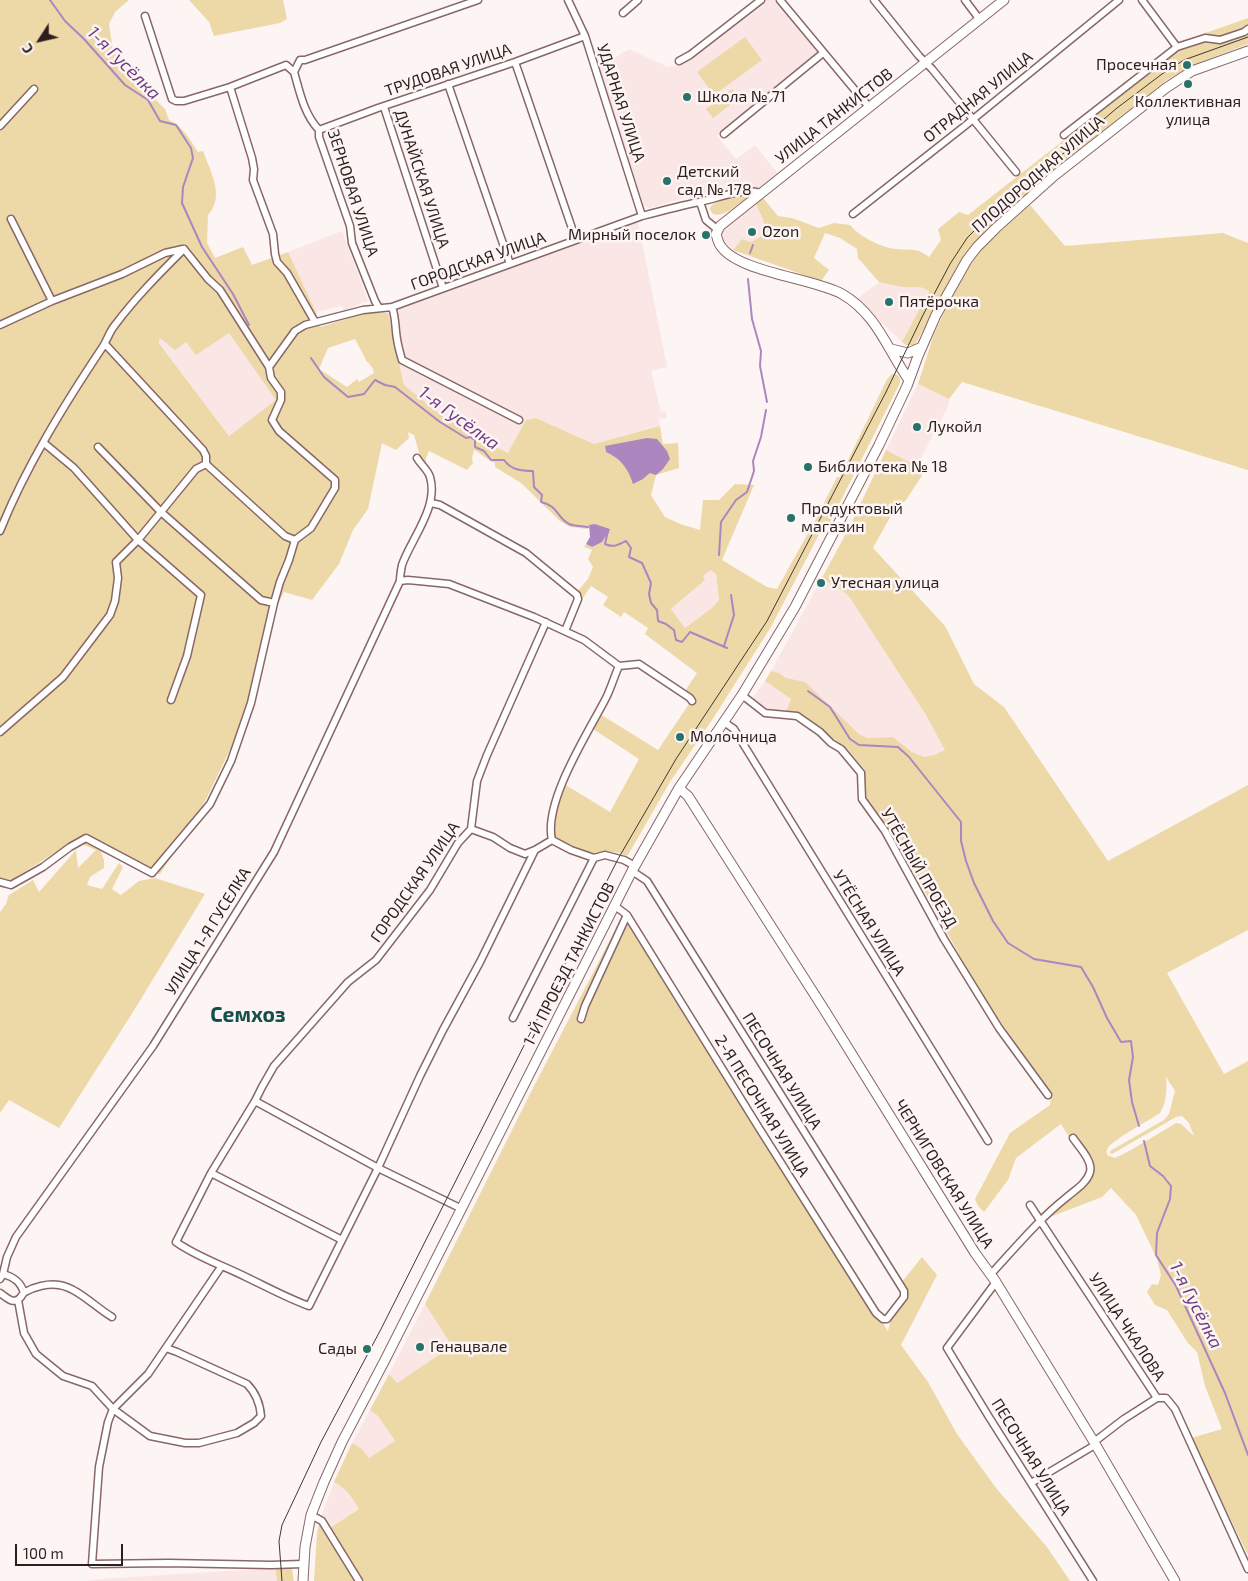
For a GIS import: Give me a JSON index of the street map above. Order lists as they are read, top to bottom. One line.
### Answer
{"streets":{"main road":["УЛИЦА ТАНКИСТОВ","ПЛОДОРОДНАЯ УЛИЦА","1-Й ПРОЕЗД ТАНКИСТОВ","ЧЕРНИГОВСКАЯ УЛИЦА"],"street":["ТРУДОВАЯ УЛИЦА","ОТРАДНАЯ УЛИЦА","УДАРНАЯ УЛИЦА","ДУНАЙСКАЯ УЛИЦА","ЗЕРНОВАЯ УЛИЦА","ГОРОДСКАЯ УЛИЦА","УТЁСНЫЙ ПРОЕЗД","УТЁСНАЯ УЛИЦА","УЛИЦА 1-Я ГУСЕЛКА","ПЕСОЧНАЯ УЛИЦА","2-Я ПЕСОЧНАЯ УЛИЦА","УЛИЦА ЧКАЛОВА"]},"crossings":[["ТРУДОВАЯ УЛИЦА","УДАРНАЯ УЛИЦА"],["ТРУДОВАЯ УЛИЦА","ДУНАЙСКАЯ УЛИЦА"],["ТРУДОВАЯ УЛИЦА","ЗЕРНОВАЯ УЛИЦА"],["УДАРНАЯ УЛИЦА","ГОРОДСКАЯ УЛИЦА"],["УЛИЦА ТАНКИСТОВ","ГОРОДСКАЯ УЛИЦА"],["ПЛОДОРОДНАЯ УЛИЦА","1-Й ПРОЕЗД ТАНКИСТОВ"],["ДУНАЙСКАЯ УЛИЦА","ГОРОДСКАЯ УЛИЦА"],["ЗЕРНОВАЯ УЛИЦА","ГОРОДСКАЯ УЛИЦА"],["УТЁСНЫЙ ПРОЕЗД","1-Й ПРОЕЗД ТАНКИСТОВ"],["УТЁСНАЯ УЛИЦА","1-Й ПРОЕЗД ТАНКИСТОВ"],["1-Й ПРОЕЗД ТАНКИСТОВ","ПЕСОЧНАЯ УЛИЦА"],["1-Й ПРОЕЗД ТАНКИСТОВ","2-Я ПЕСОЧНАЯ УЛИЦА"],["1-Й ПРОЕЗД ТАНКИСТОВ","ЧЕРНИГОВСКАЯ УЛИЦА"],["ПЕСОЧНАЯ УЛИЦА","2-Я ПЕСОЧНАЯ УЛИЦА"],["ПЕСОЧНАЯ УЛИЦА","ЧЕРНИГОВСКАЯ УЛИЦА"]],"districts":["Семхоз"],"water":["1-я Гусёлка"],"places":["Просечная","Коллективная улица","Школа № 71","Детский сад № 178","Ozon","Мирный поселок","Пятёрочка","Лукойл","Библиотека № 18","Продуктовый магазин","Утесная улица","Молочница","Генацвале","Сады"],"scale_bar":"100 m","north":"bottom left"}
